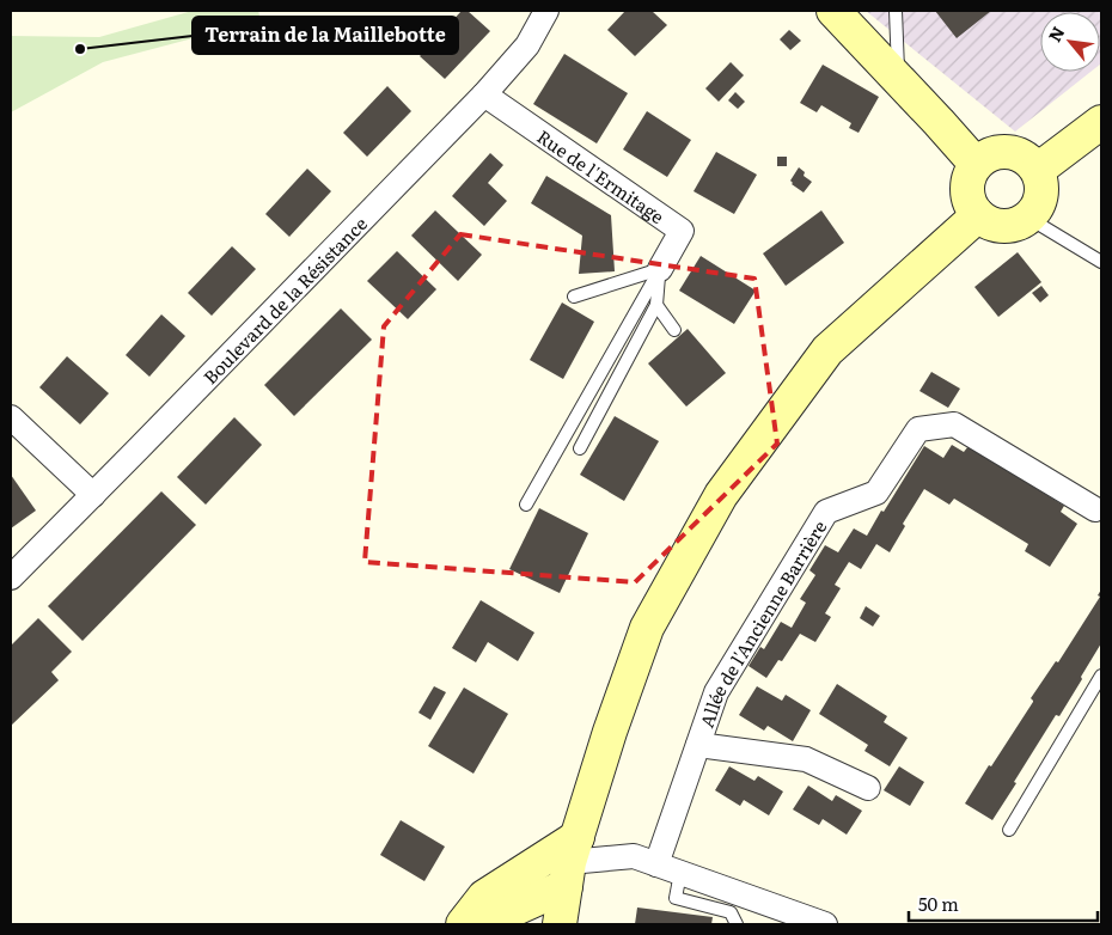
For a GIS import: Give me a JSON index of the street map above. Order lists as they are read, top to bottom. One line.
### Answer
{"streets":{"street":["Rue de l'Ermitage","Boulevard de la Résistance","Allée de l'Ancienne Barrière"]},"crossings":[["Rue de l'Ermitage","Boulevard de la Résistance"]],"places":["Terrain de la Maillebotte"],"scale_bar":"50 m","north":"top left"}
